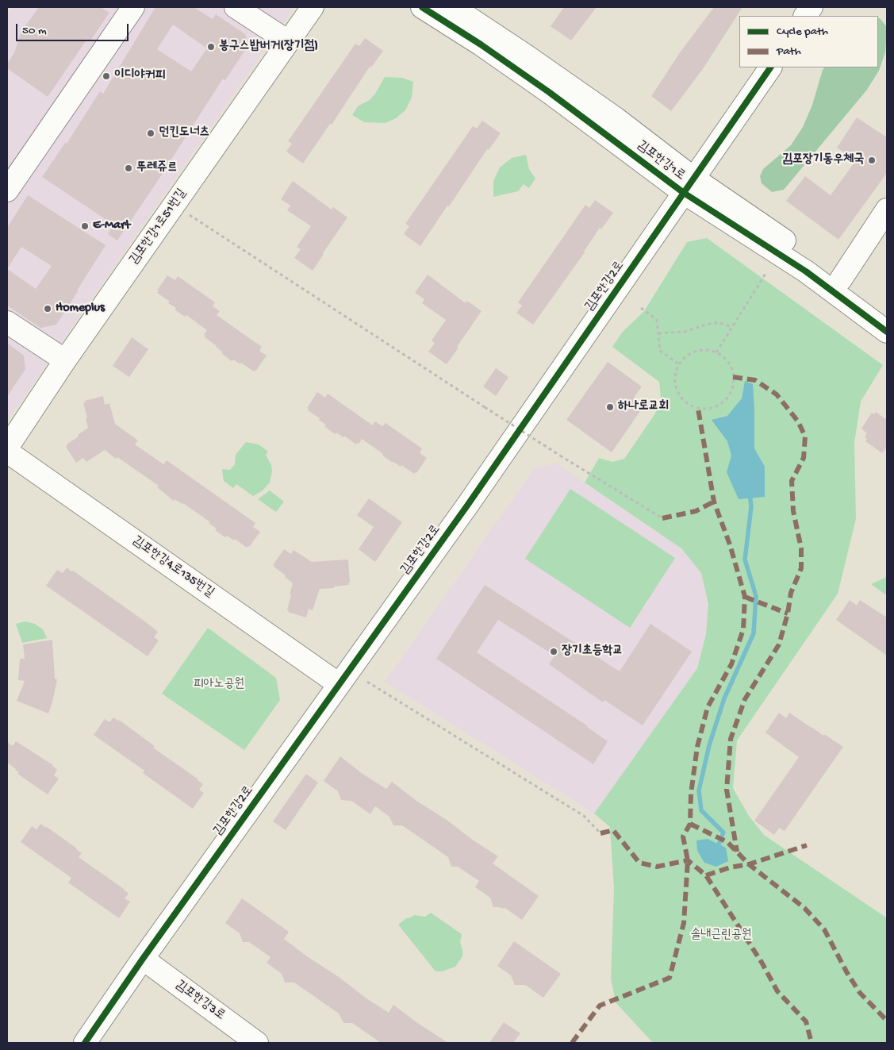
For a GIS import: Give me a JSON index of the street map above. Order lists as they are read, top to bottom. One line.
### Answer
{"streets":{"street":["김포한강1로","김포한강1로51번길","김포한강2로","김포한강4로135번길","김포한강3로"]},"crossings":[["김포한강1로","김포한강2로"],["김포한강2로","김포한강4로135번길"],["김포한강2로","김포한강3로"]],"parks":["피아노공원","솔내근린공원"],"places":["봉구스밥버거(장기점)","이디야커피","던킨도너츠","김포장기동우체국","뚜레쥬르","E-Mart","Homeplus","하나로교회","장기초등학교"],"legend":["Cycle path","Path"],"scale_bar":"50 m"}
